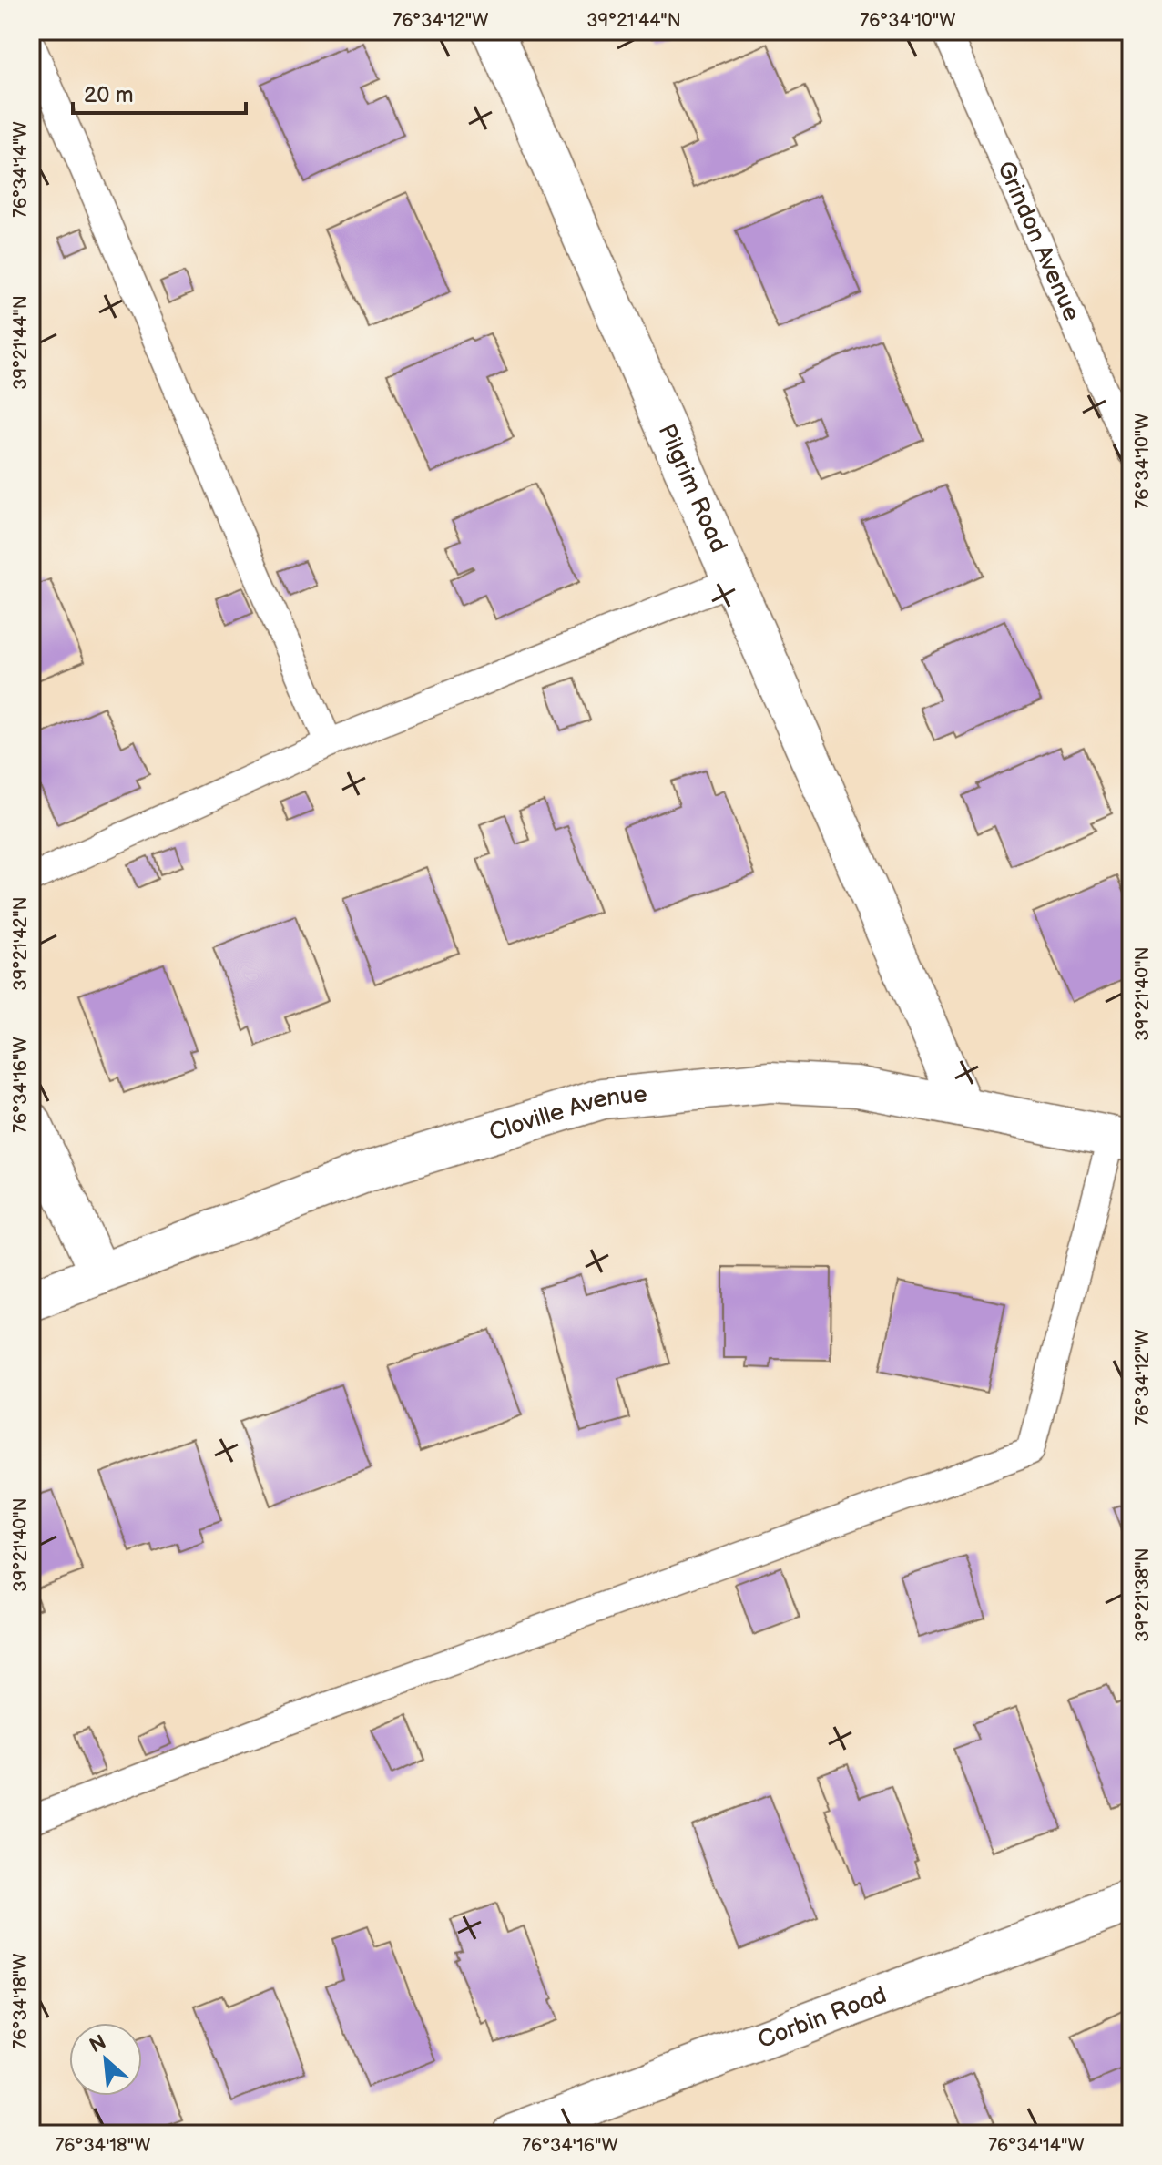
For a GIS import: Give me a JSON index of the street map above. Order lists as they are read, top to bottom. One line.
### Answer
{"streets":{"street":["Pilgrim Road","Cloville Avenue","Corbin Road"],"lane":["Grindon Avenue"]},"crossings":[["Pilgrim Road","Cloville Avenue"]],"scale_bar":"20 m","north":"top left","coordinates":["76°34'12\"W","39°21'44\"N","76°34'10\"W","76°34'14\"W","39°21'42\"N","39°21'40\"N","76°34'16\"W","39°21'38\"N","76°34'18\"W"]}
